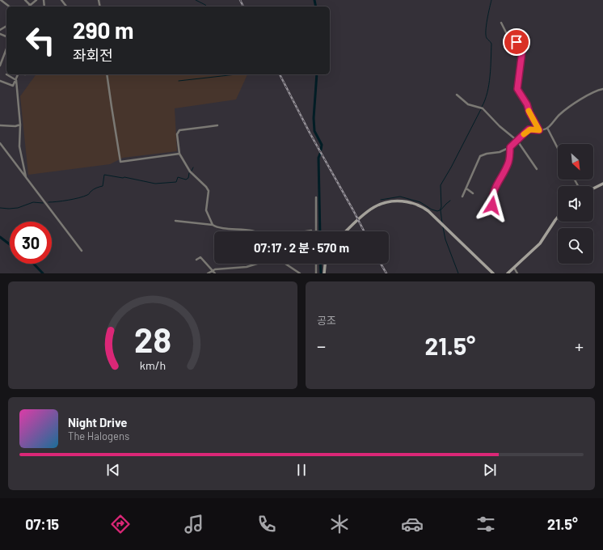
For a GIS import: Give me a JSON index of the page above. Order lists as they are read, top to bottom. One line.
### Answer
{"north":"bottom right","page":{"turn":["290 m","좌회전"],"limit":"30","trip":"07:17 · 2 분 · 570 m","tile":"공조","heat":["−","21.5°","+"],"song":["Night Drive","The Halogens"],"tabs":["07:15","21.5°"],"gauge":["28","km/h"]}}
